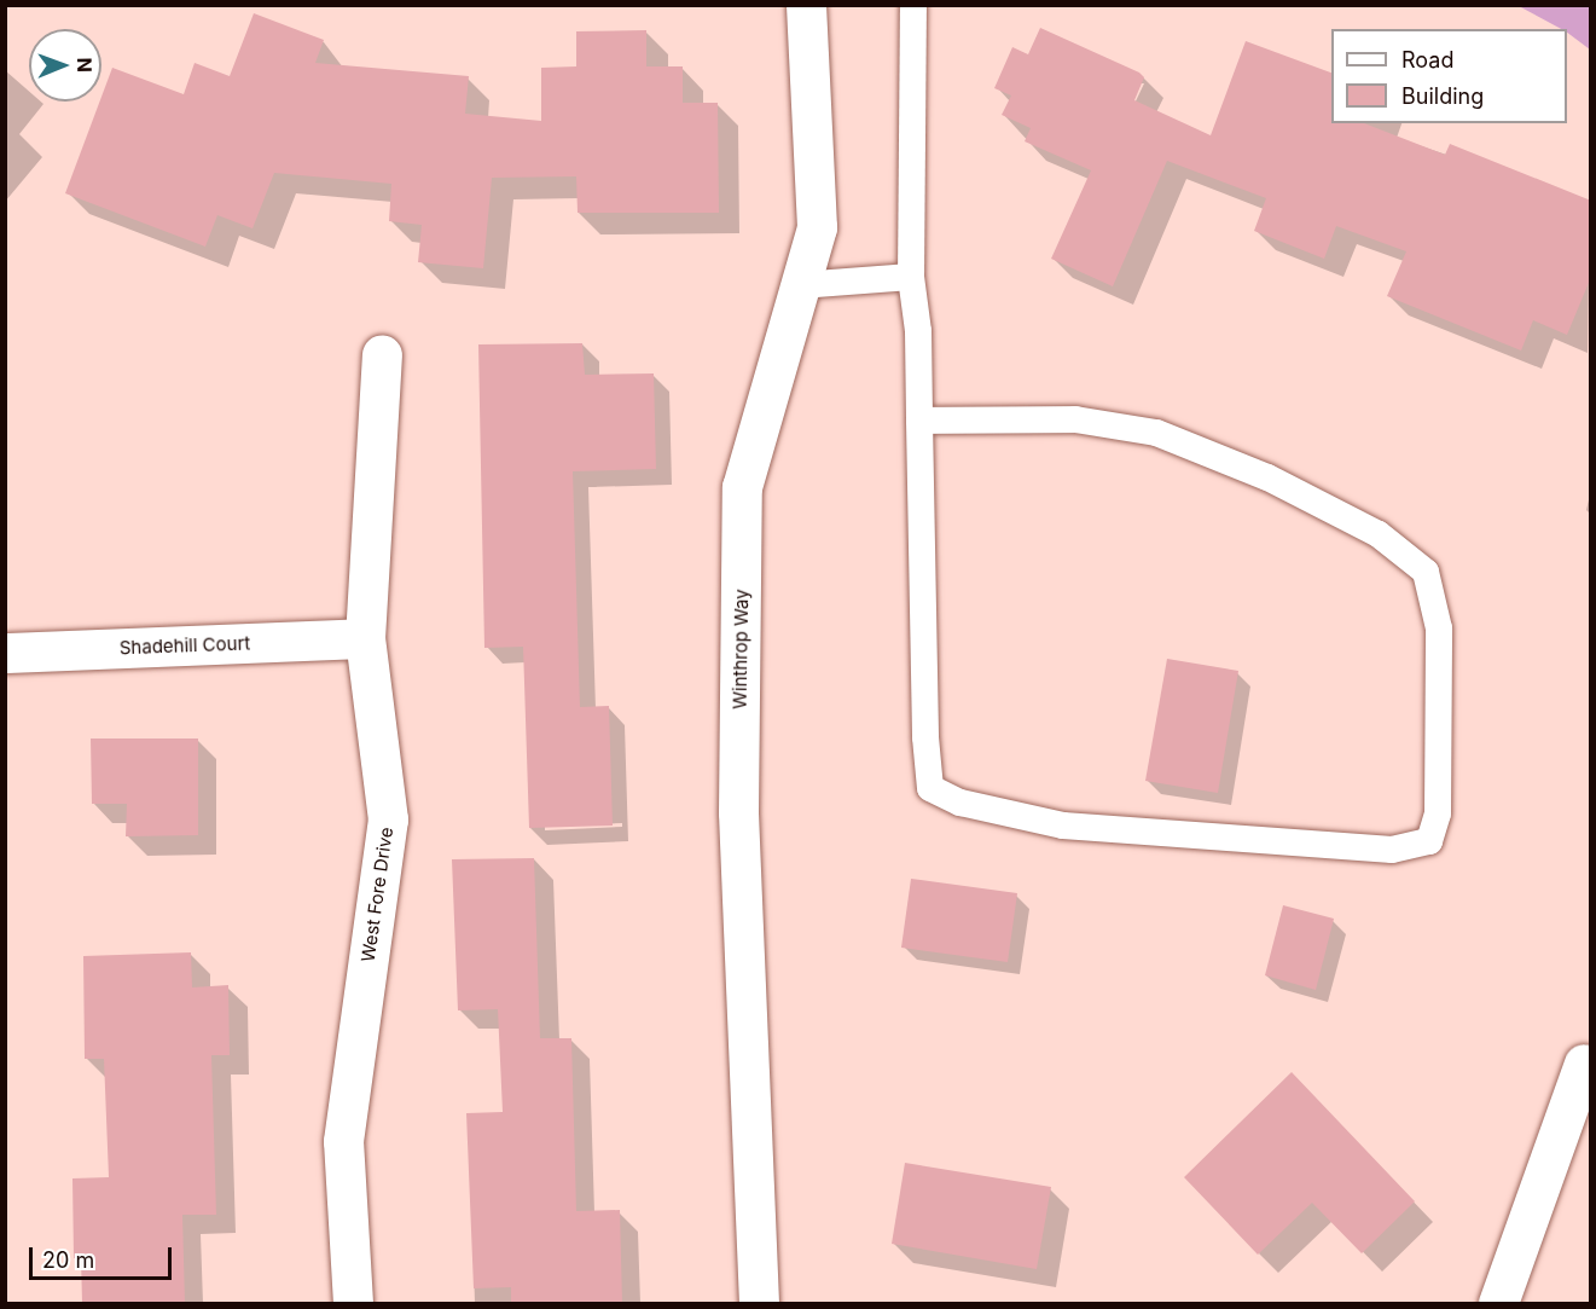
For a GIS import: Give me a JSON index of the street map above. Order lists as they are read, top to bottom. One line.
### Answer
{"streets":{"street":["Shadehill Court","Winthrop Way","West Fore Drive"]},"crossings":[["Shadehill Court","West Fore Drive"]],"legend":["Road","Building"],"scale_bar":"20 m","north":"right"}
